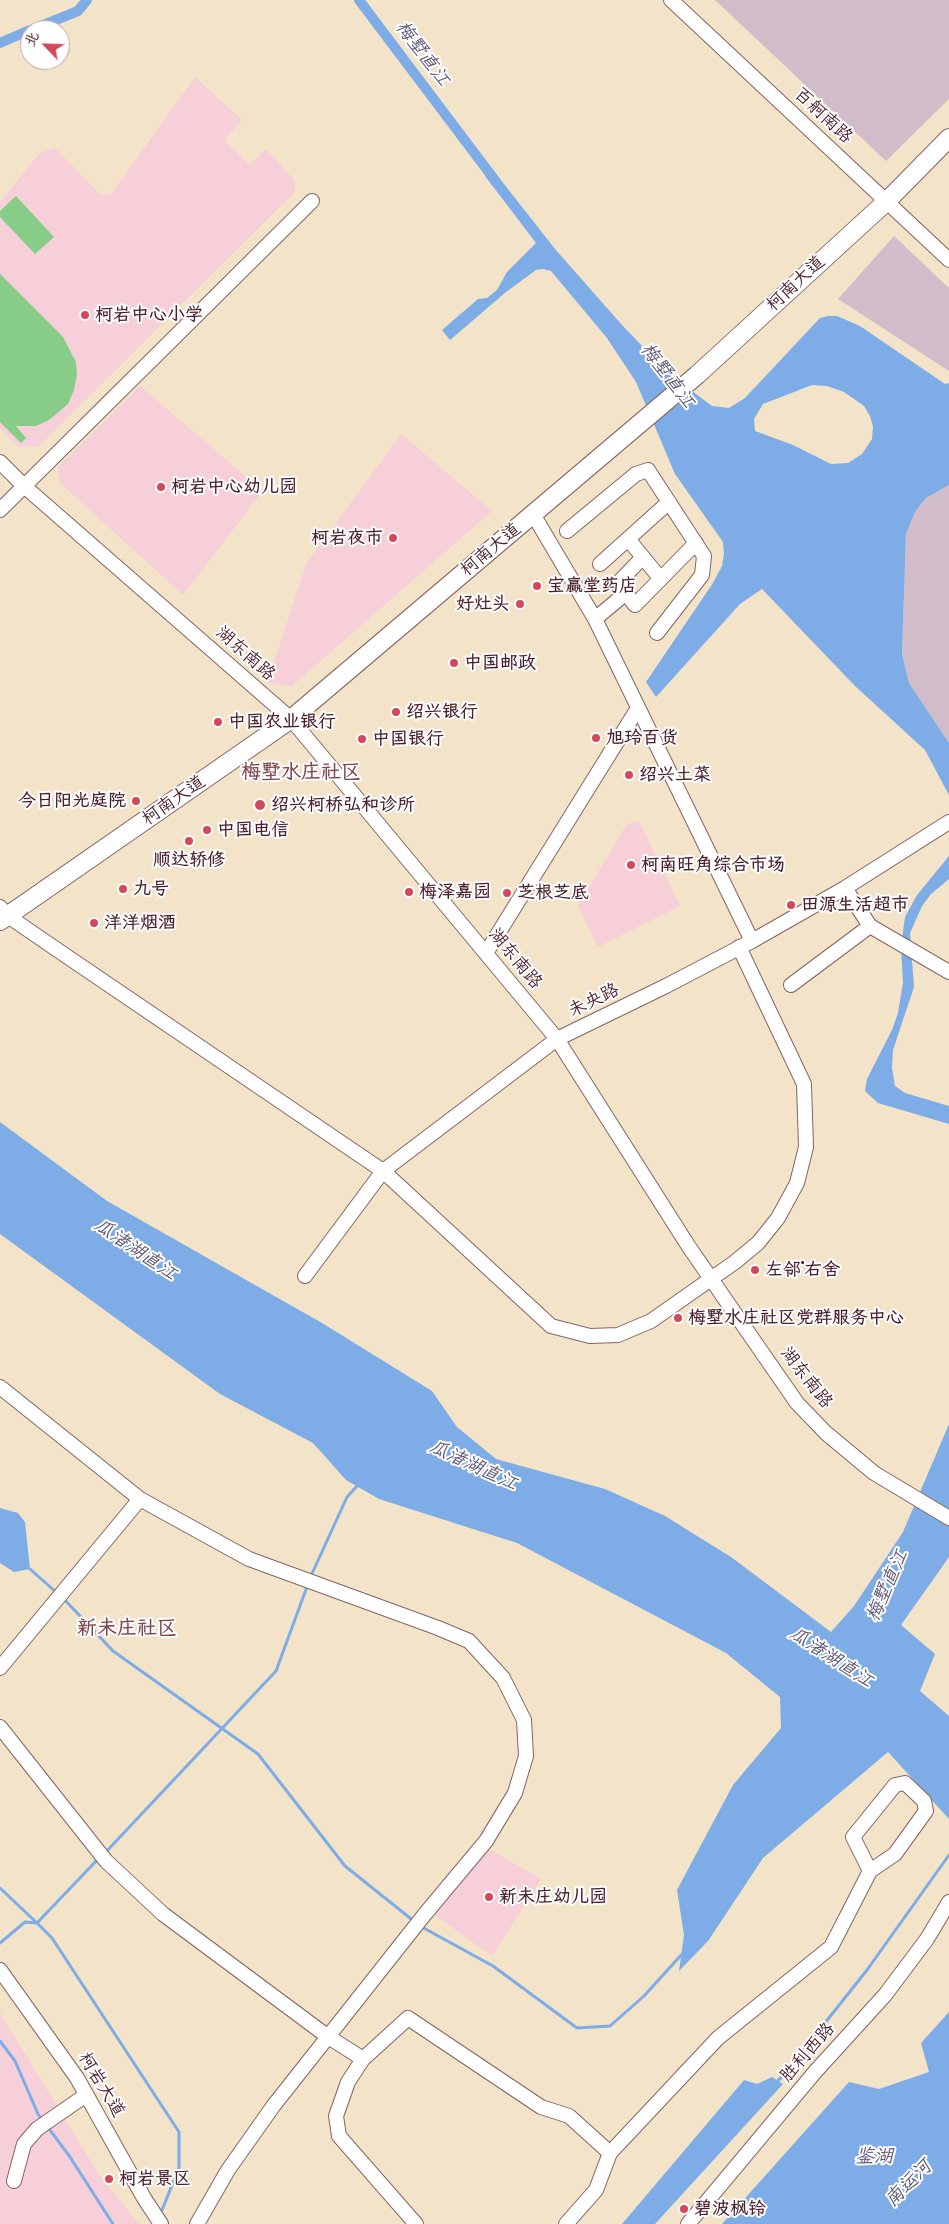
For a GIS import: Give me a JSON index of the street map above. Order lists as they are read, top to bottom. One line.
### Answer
{"streets":{"main road":["柯南大道"],"street":["百舸南路","湖东南路","未央路","胜利西路","柯岩大道"]},"crossings":[["百舸南路","柯南大道"],["柯南大道","湖东南路"],["湖东南路","未央路"]],"districts":["梅墅水庄社区","新未庄社区"],"water":["梅墅直江","瓜渚湖直江","鉴湖","南运河"],"places":["柯岩中心小学","柯岩中心幼儿园","柯岩夜市","宝赢堂药店","好灶头","中国邮政","绍兴银行","中国农业银行","旭玲百货","中国银行","绍兴土菜","今日阳光庭院","绍兴柯桥弘和诊所","中国电信","顺达轿修","柯南旺角综合市场","九号","梅泽嘉园","芝根芝底","田源生活超市","洋洋烟酒","左邻˙右舍","梅墅水庄社区党群服务中心","新未庄幼儿园","柯岩景区","碧波枫铃"],"north":"top left"}
